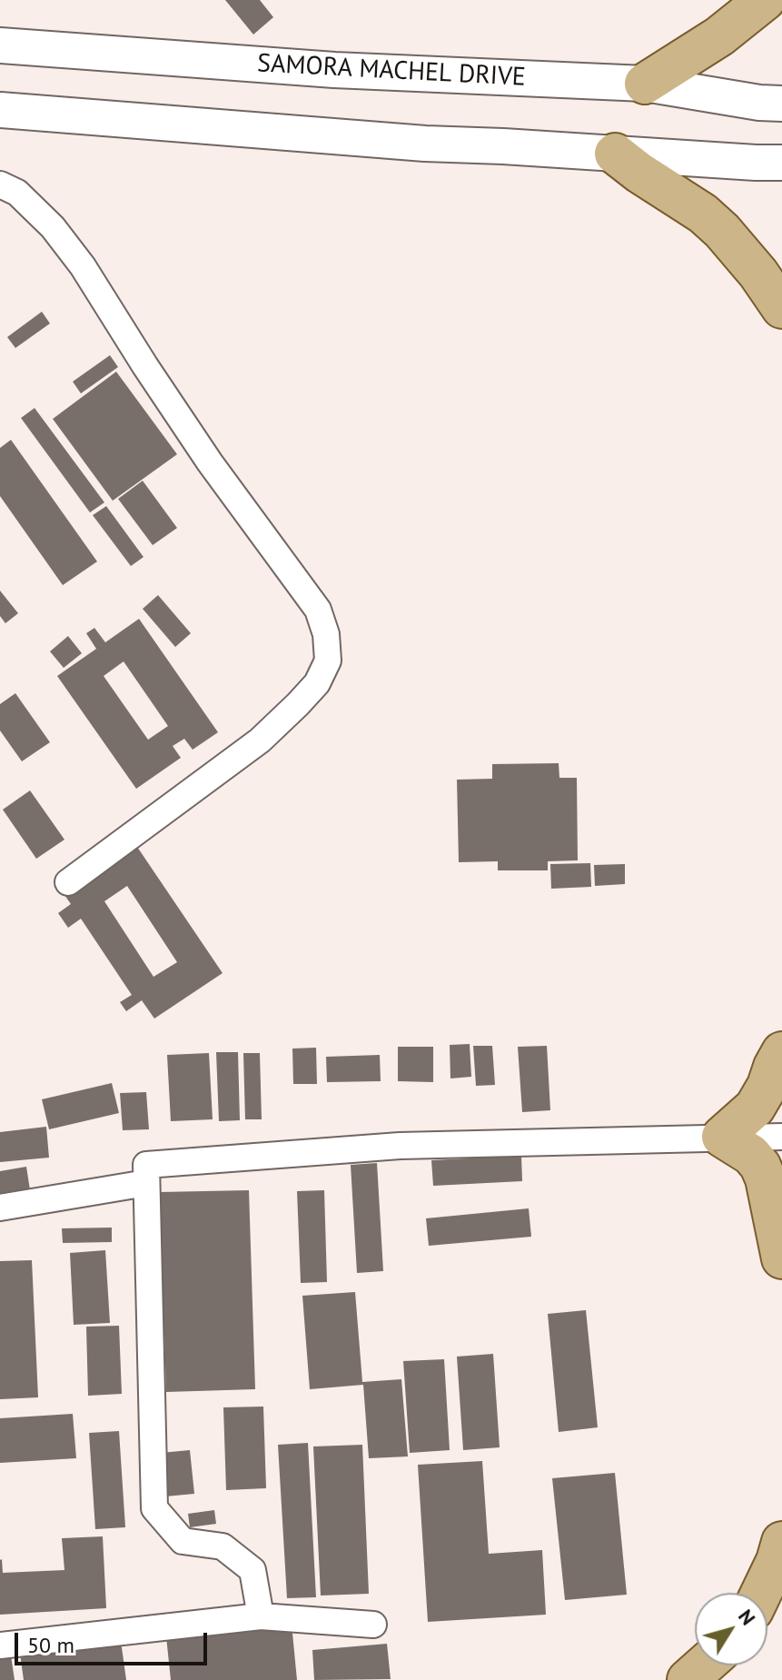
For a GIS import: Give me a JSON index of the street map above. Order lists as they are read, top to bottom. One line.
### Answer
{"streets":{"main road":["SAMORA MACHEL DRIVE"]},"scale_bar":"50 m","north":"top right"}
